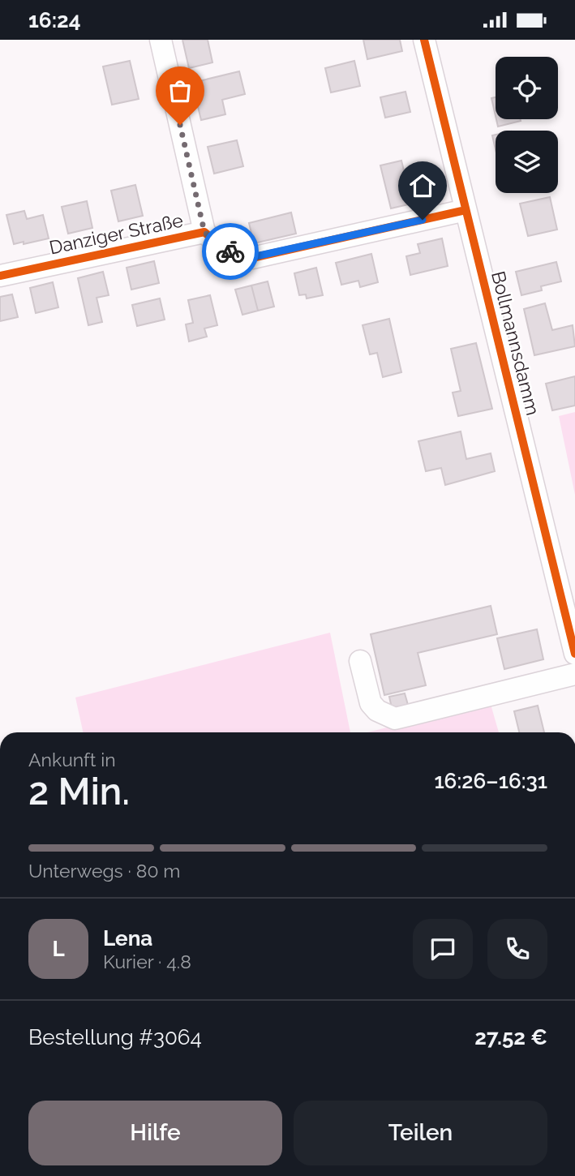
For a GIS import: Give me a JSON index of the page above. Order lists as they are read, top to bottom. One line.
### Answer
{"streets":{"street":["Danziger Straße","Bollmannsdamm"]},"crossings":[["Danziger Straße","Bollmannsdamm"]],"page":{"status":"16:24","heading":["2 Min.","Ankunft in","16:26–16:31"],"panel":["Lena","Kurier · 4.8","Bestellung #3064","27.52 €"],"bar":"Unterwegs · 80 m","round":"L","buttons":["Hilfe","Teilen"]}}
